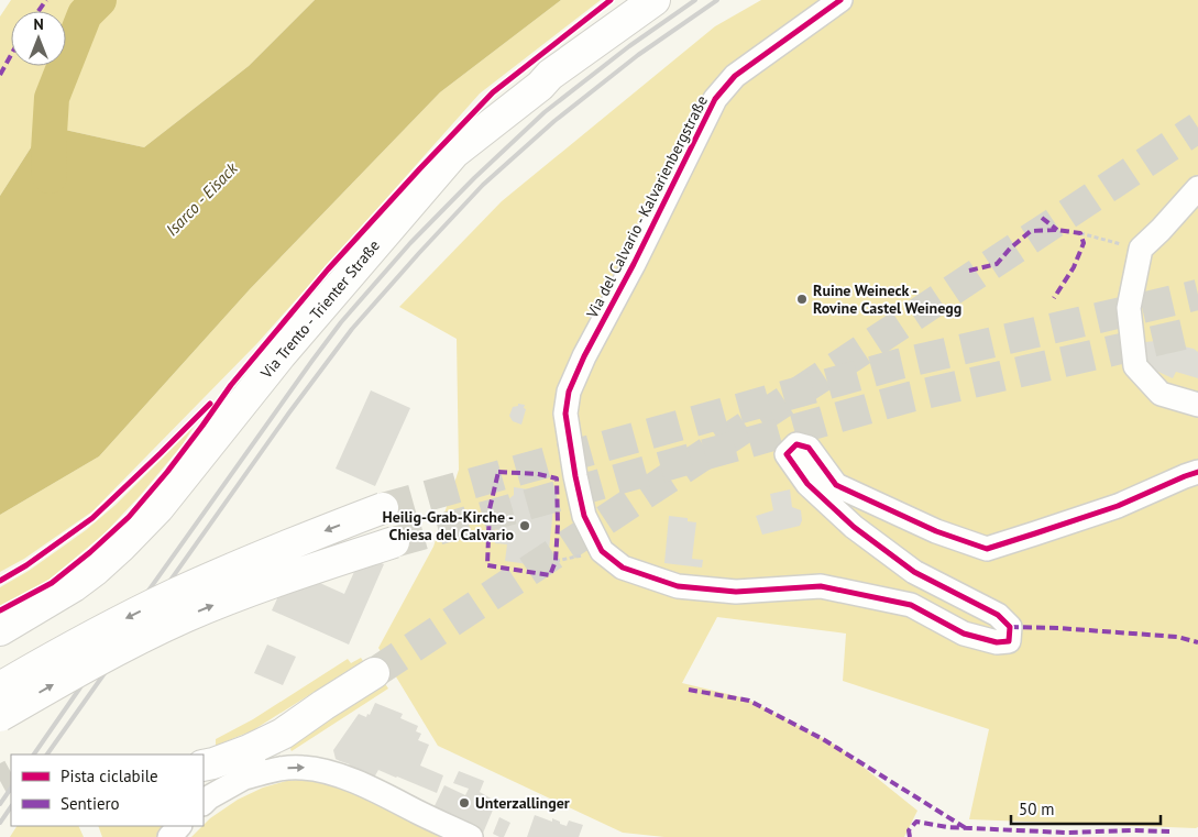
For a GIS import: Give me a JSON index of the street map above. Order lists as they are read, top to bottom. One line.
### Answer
{"streets":{"main road":["Via Trento - Trienter Straße"],"street":["Via del Calvario - Kalvarienbergstraße"]},"water":["Isarco - Eisack"],"places":["Ruine Weineck - Rovine Castel Weinegg","Heilig-Grab-Kirche - Chiesa del Calvario","Unterzallinger"],"legend":["Pista ciclabile","Sentiero"],"scale_bar":"50 m","north":"top"}
